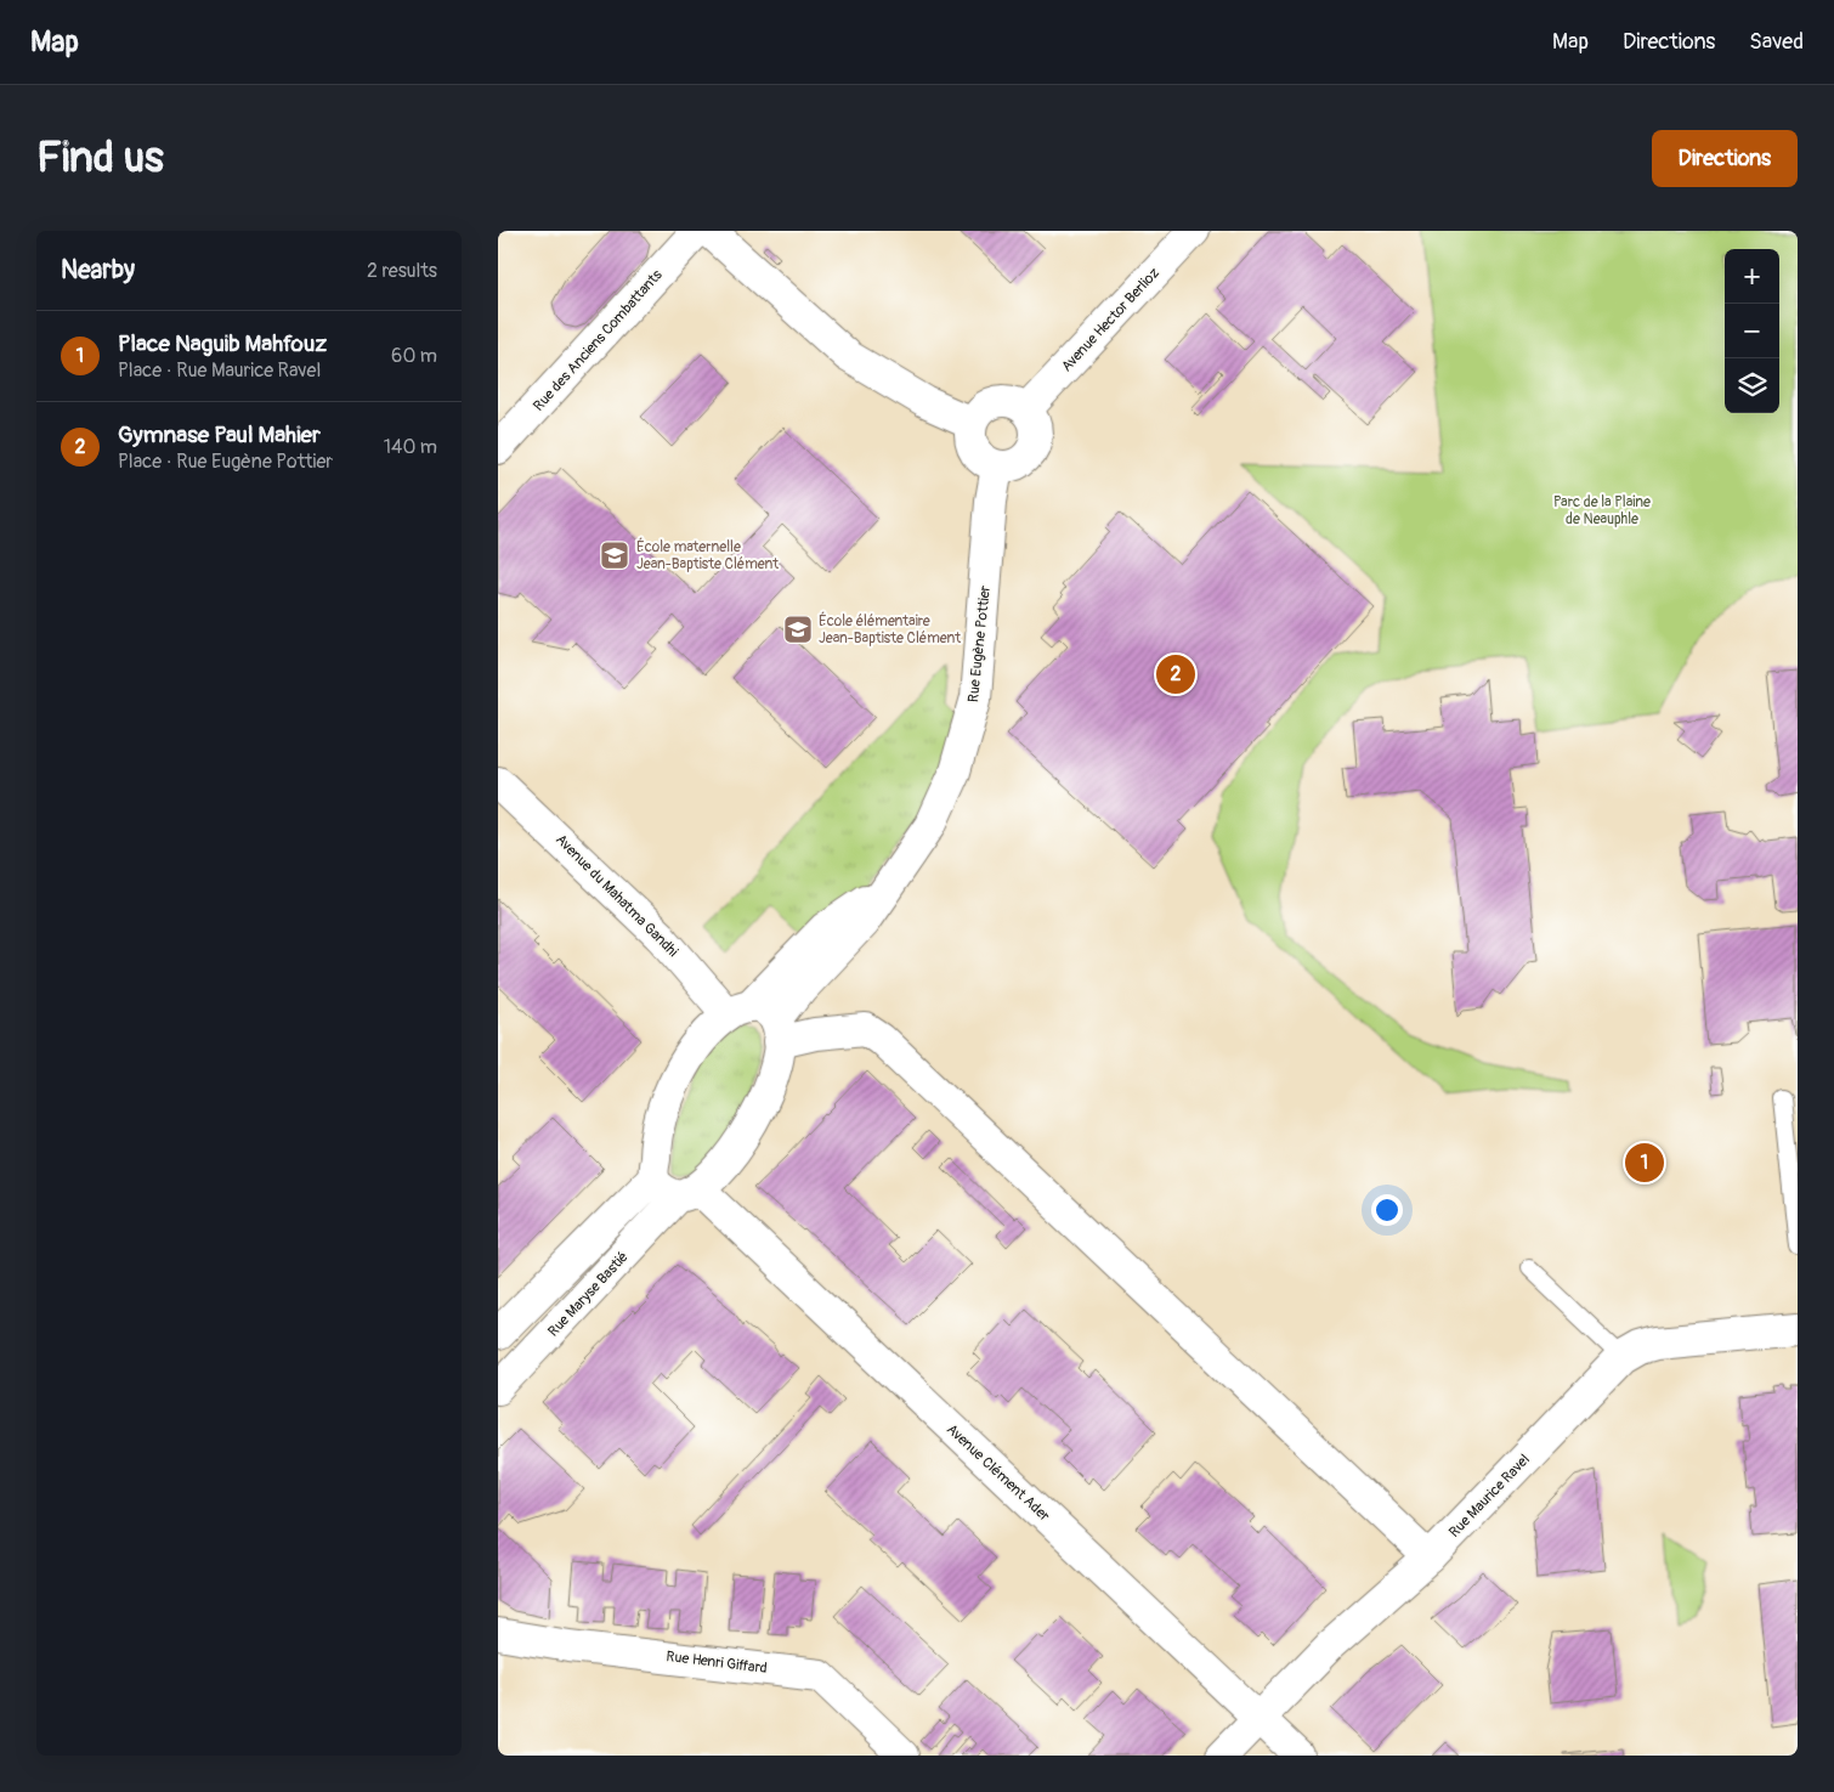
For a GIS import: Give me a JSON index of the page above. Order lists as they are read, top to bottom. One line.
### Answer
{"streets":{"street":["Avenue Hector Berlioz","Rue des Anciens Combattants","Rue Eugène Pottier","Avenue du Mahatma Gandhi","Rue Maryse Bastié","Avenue Clément Ader","Rue Maurice Ravel","Rue Henri Giffard"]},"crossings":[["Avenue Hector Berlioz","Rue Eugène Pottier"],["Rue Eugène Pottier","Avenue du Mahatma Gandhi"],["Rue Eugène Pottier","Rue Maryse Bastié"],["Rue Eugène Pottier","Avenue Clément Ader"],["Rue Maryse Bastié","Avenue Clément Ader"],["Avenue Clément Ader","Rue Maurice Ravel"]],"parks":["Parc de la Plaine de Neauphle"],"places":{"school or university":["École maternelle Jean-Baptiste Clément","École élémentaire Jean-Baptiste Clément"]},"page":{"header":"Map","nav":["Map","Directions","Saved"],"buttons":"Directions","title":"Find us","heading":["Nearby","2 results"],"map_buttons":["+","−"],"list":[{"mark":"1","name":"Place Naguib Mahfouz","note":"Place · Rue Maurice Ravel","value":"60 m"},{"mark":"2","name":"Gymnase Paul Mahier","note":"Place · Rue Eugène Pottier","value":"140 m"}],"pins":["2","1"]}}
